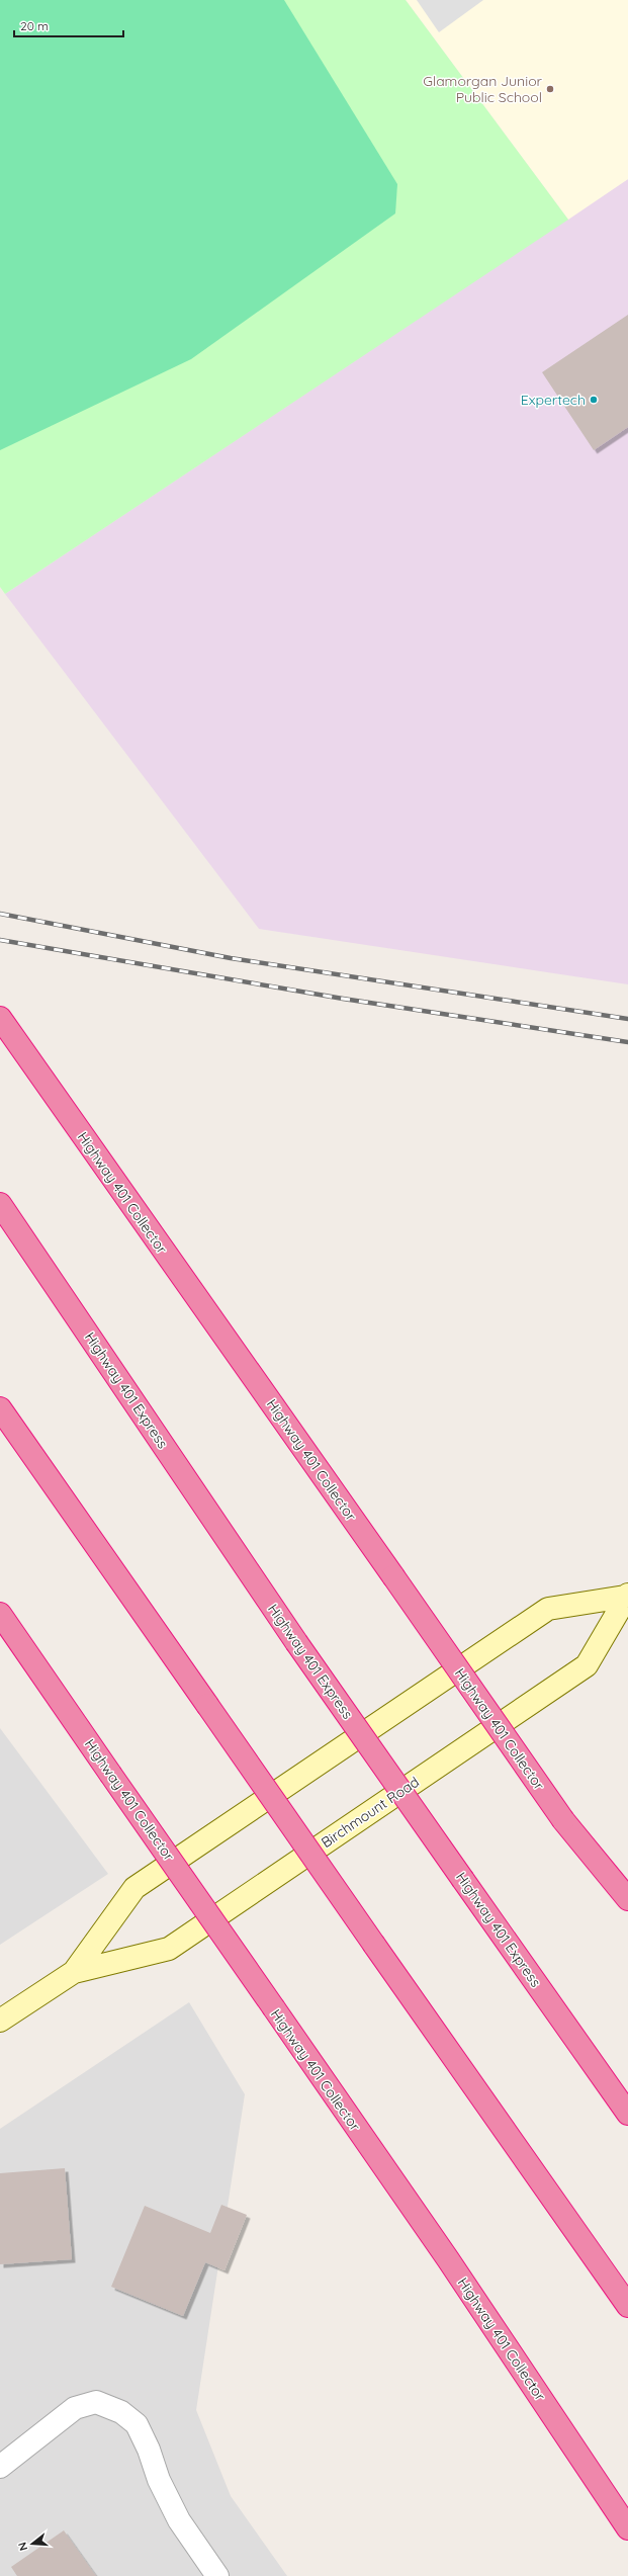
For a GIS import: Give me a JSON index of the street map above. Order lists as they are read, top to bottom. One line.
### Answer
{"streets":{"highway":["Highway 401 Collector","Highway 401 Express"],"main road":["Birchmount Road"]},"places":["Glamorgan Junior Public School","Expertech"],"scale_bar":"20 m","north":"left"}
